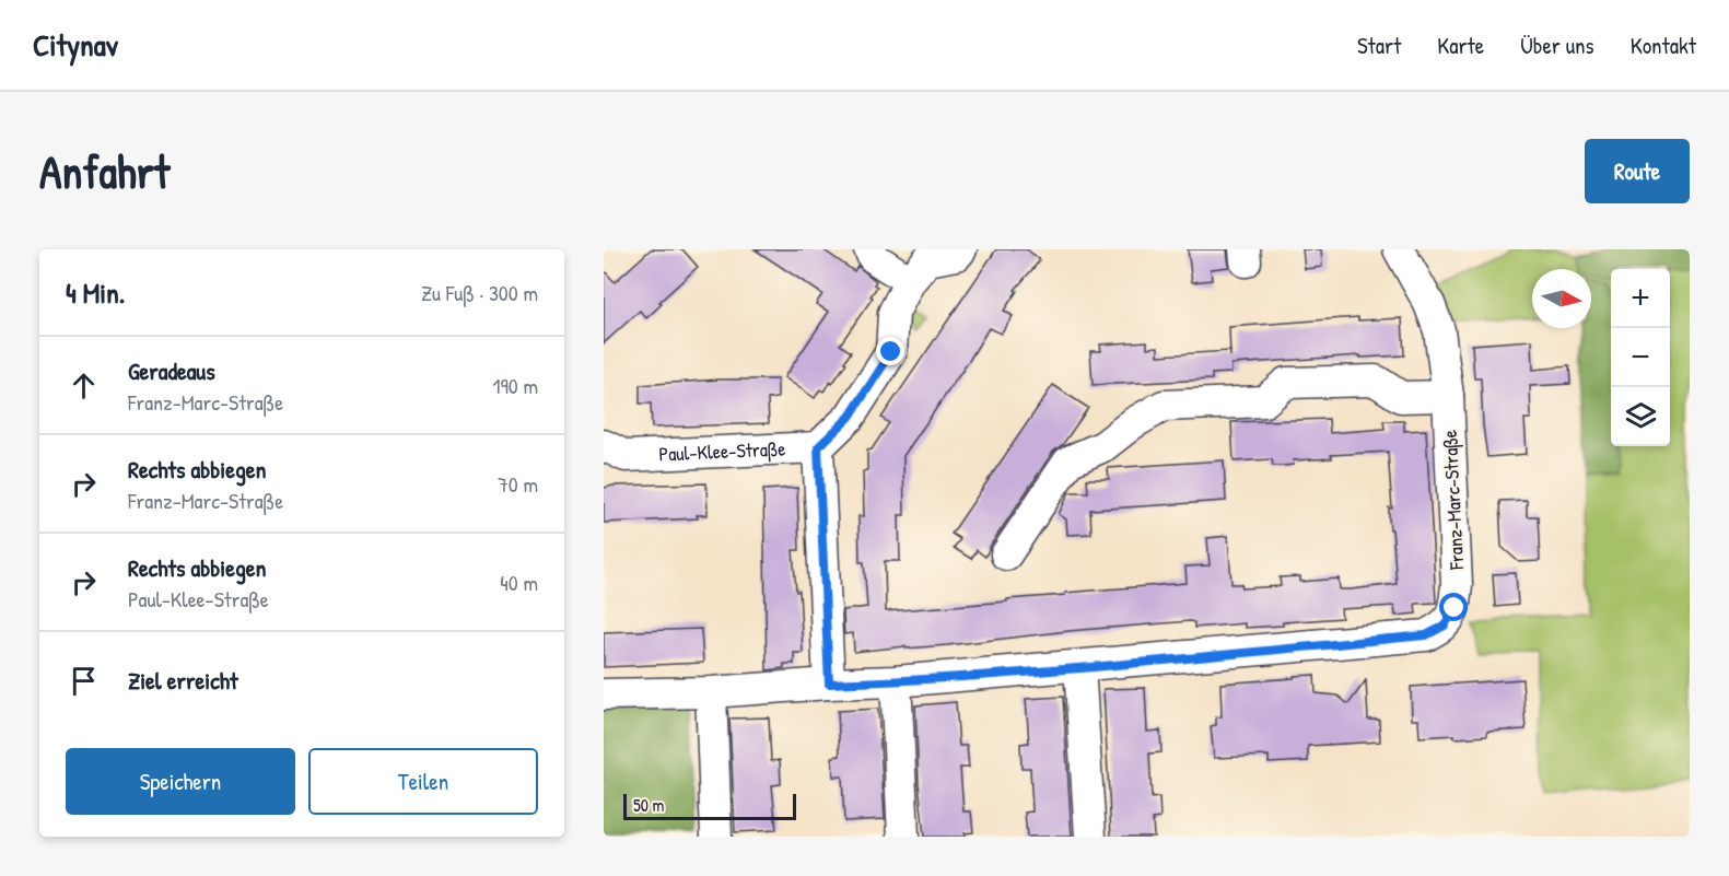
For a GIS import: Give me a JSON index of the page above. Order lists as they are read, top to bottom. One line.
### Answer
{"streets":{"street":["Paul-Klee-Straße","Franz-Marc-Straße"]},"scale_bar":"50 m","north":"right","page":{"header":"Citynav","nav":["Start","Karte","Über uns","Kontakt"],"buttons":["Route",["Speichern","Teilen"]],"title":"Anfahrt","heading":["4 Min.","Zu Fuß · 300 m"],"map_buttons":["+","−"],"list":[["Geradeaus","Franz-Marc-Straße","190 m"],["Rechts abbiegen","Franz-Marc-Straße","70 m"],["Rechts abbiegen","Paul-Klee-Straße","40 m"],"Ziel erreicht"],"scale":"50 m"}}
